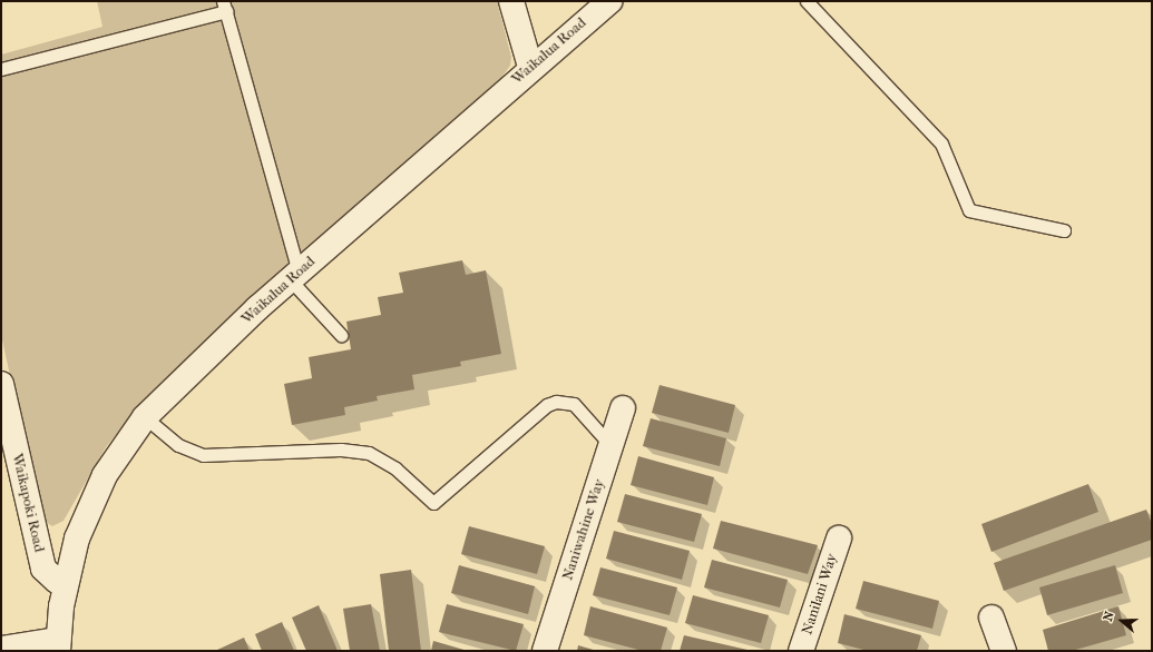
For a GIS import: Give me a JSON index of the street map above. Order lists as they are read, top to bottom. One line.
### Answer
{"streets":{"street":["Waikalua Road","Waikapoki Road","Naniwahine Way","Nanilani Way"]},"crossings":[["Waikalua Road","Waikapoki Road"]],"north":"left"}
